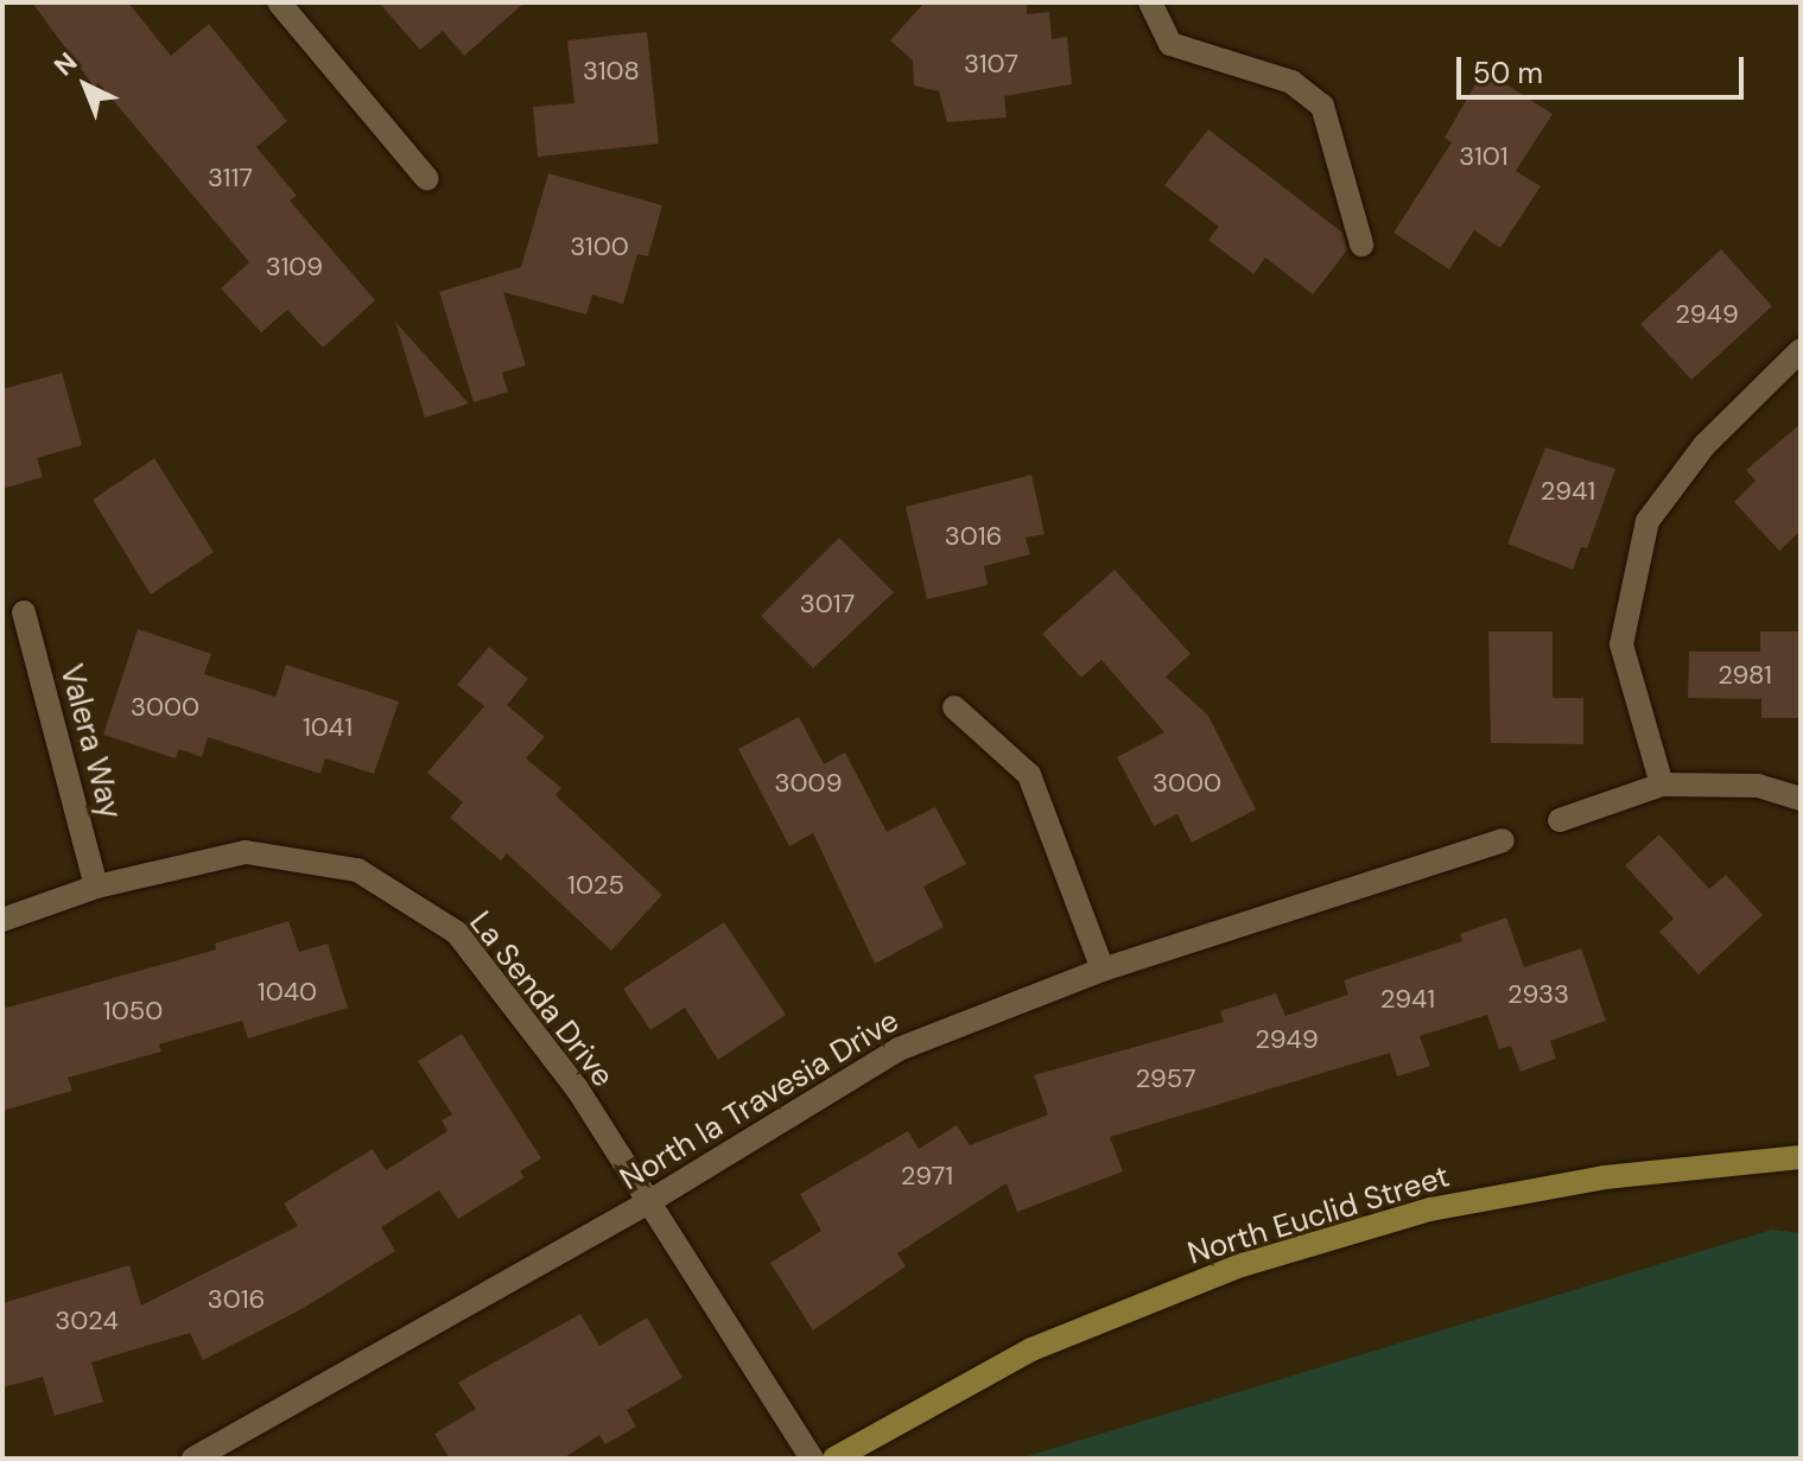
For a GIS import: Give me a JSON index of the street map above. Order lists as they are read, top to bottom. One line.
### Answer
{"streets":{"main road":["North Euclid Street"],"street":["Valera Way","La Senda Drive","North la Travesia Drive"]},"crossings":[["Valera Way","La Senda Drive"],["La Senda Drive","North la Travesia Drive"]],"house_numbers":["3107","3108","3101","3117","3100","3109","2949","2941","3016","3017","2981","3000","1041","3009","3000","1025","1040","2933","2941","1050","2949","2957","2971","3016","3024"],"scale_bar":"50 m","north":"top left"}
